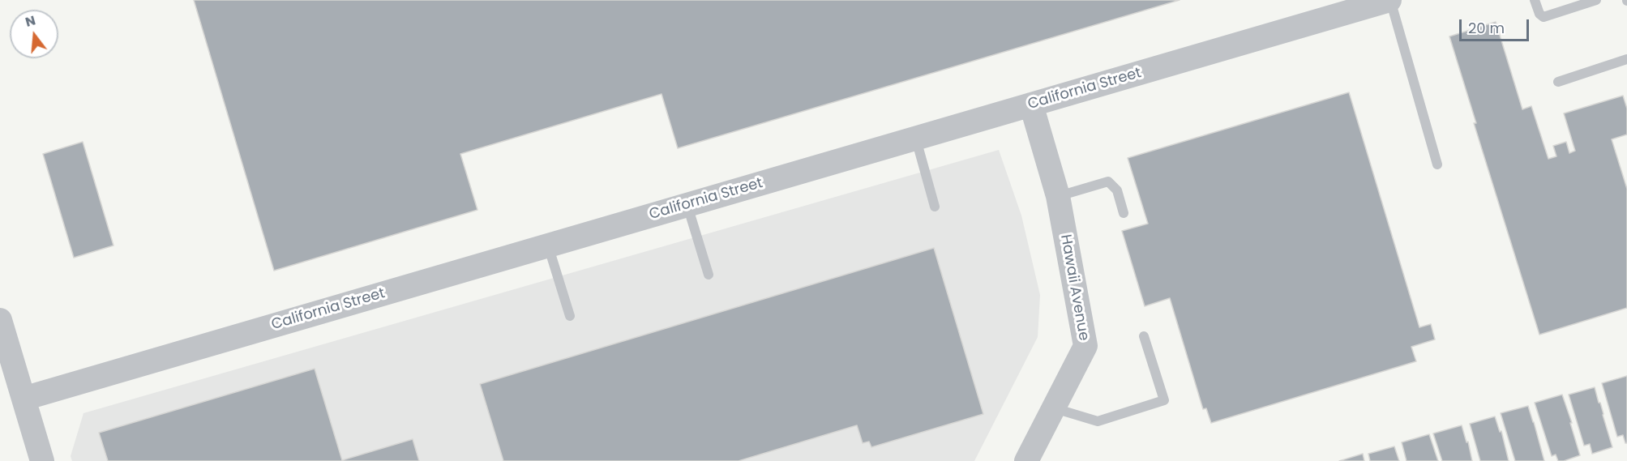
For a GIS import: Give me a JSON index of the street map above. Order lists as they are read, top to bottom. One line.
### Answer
{"streets":{"street":["California Street","Hawaii Avenue"]},"crossings":[["California Street","Hawaii Avenue"]],"scale_bar":"20 m","north":"top"}
